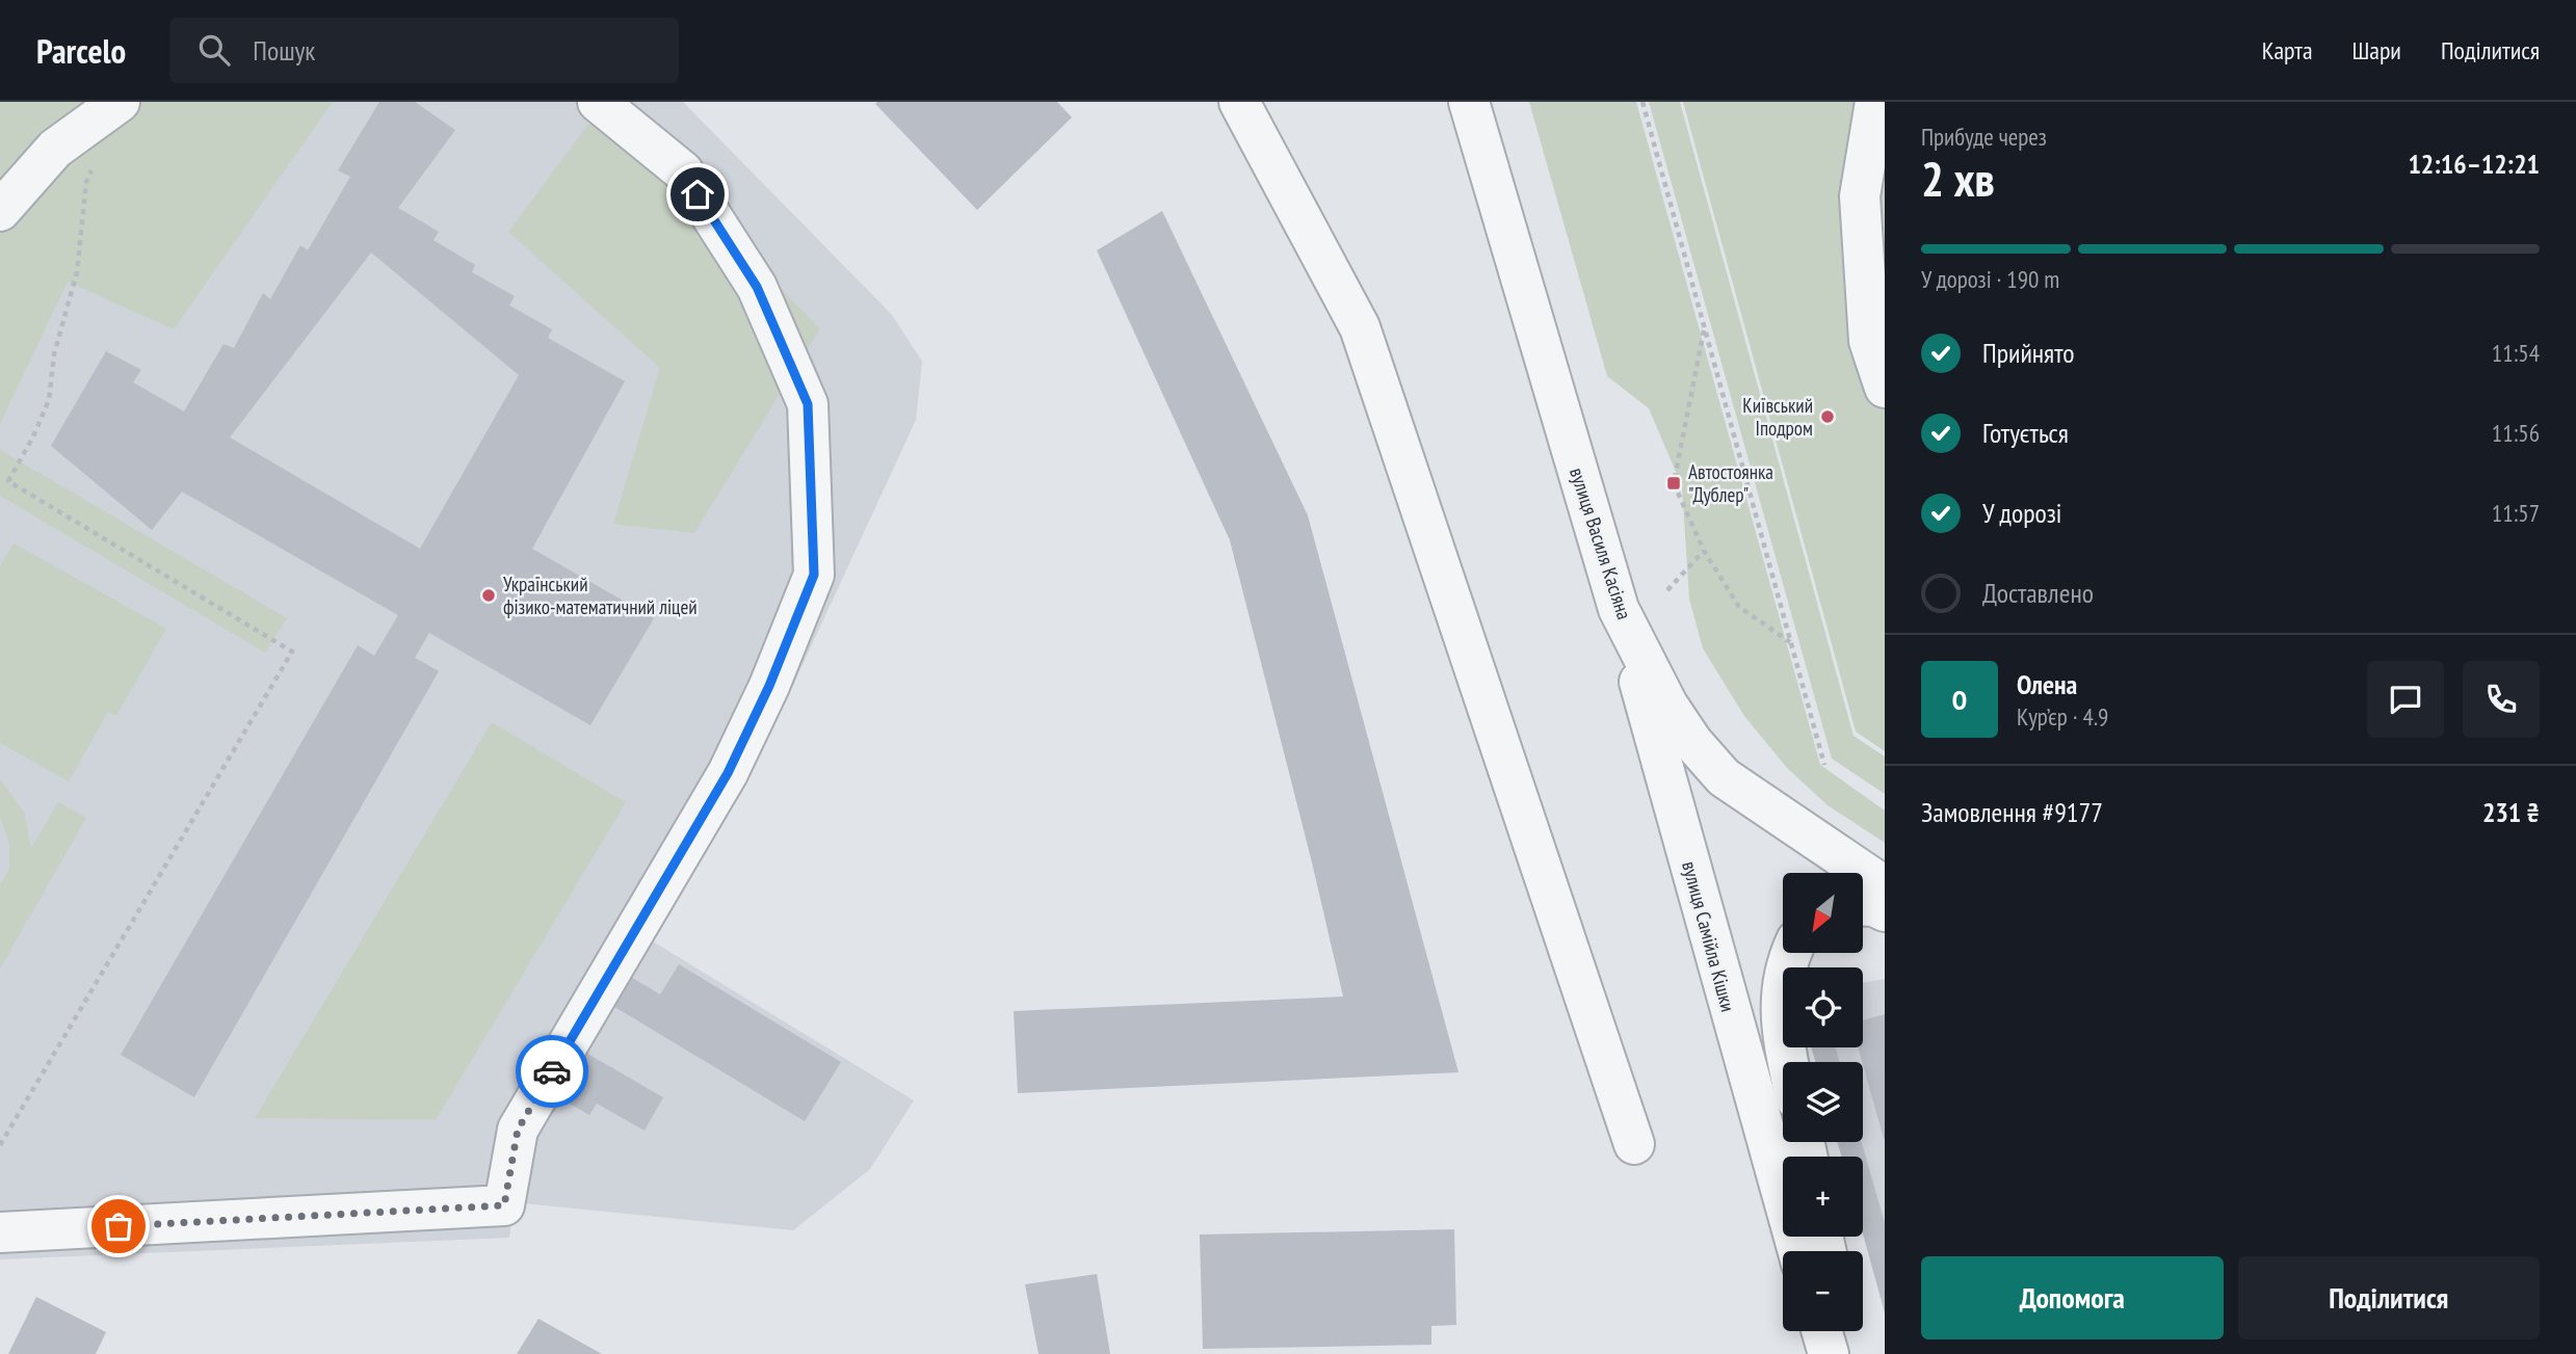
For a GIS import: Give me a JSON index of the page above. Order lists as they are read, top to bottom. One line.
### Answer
{"streets":{"street":["вулиця Василя Касіяна","вулиця Самійла Кішки"]},"crossings":[["вулиця Василя Касіяна","вулиця Самійла Кішки"]],"places":{"other":["Київський Іподром","Український фізико-математичний ліцей"],"transit":["Автостоянка \"Дублер\""]},"north":"bottom left","page":{"header":"Parcelo","search":"Пошук","nav":["Карта","Шари","Поділитися"],"heading":["2 хв","Прибуде через","12:16–12:21"],"panel":["Олена","Кур’єр · 4.9","Замовлення #9177","231 ₴"],"bar":"У дорозі · 190 m","list":[["Прийнято","11:54"],["Готується","11:56"],["У дорозі","11:57"],"Доставлено"],"round":"О","map_buttons":["+","−"],"buttons":["Допомога","Поділитися"]}}
